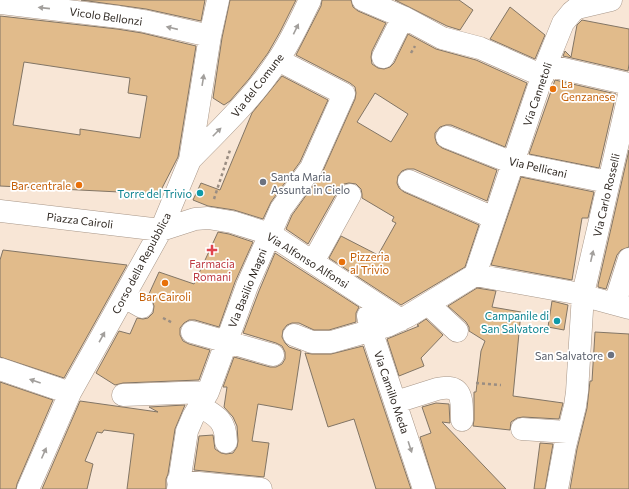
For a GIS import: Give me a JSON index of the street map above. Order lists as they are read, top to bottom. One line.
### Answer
{"streets":{"street":["Vicolo Bellonzi","Via del Comune","Via Cannetoli","Via Pellicani","Via Carlo Rosselli","Piazza Cairoli","Via Alfonso Alfonsi","Corso della Repubblica","Via Basilio Magni","Via Camillo Meda"]},"crossings":[["Vicolo Bellonzi","Corso della Repubblica"],["Via del Comune","Corso della Repubblica"],["Via del Comune","Via Basilio Magni"],["Via Cannetoli","Via Pellicani"],["Via Pellicani","Via Carlo Rosselli"],["Piazza Cairoli","Via Alfonso Alfonsi"],["Piazza Cairoli","Corso della Repubblica"],["Via Alfonso Alfonsi","Corso della Repubblica"],["Via Alfonso Alfonsi","Via Basilio Magni"],["Via Alfonso Alfonsi","Via Camillo Meda"]],"one_way":["Vicolo Bellonzi","Corso della Repubblica","Via Camillo Meda"],"places":{"other":["La Genzanese","Santa Maria Assunta in Cielo","Bar centrale","Torre del Trivio","Pizzeria al Trivio","Bar Cairoli","Campanile di San Salvatore","San Salvatore"],"health":["Farmacia Romani"]}}
